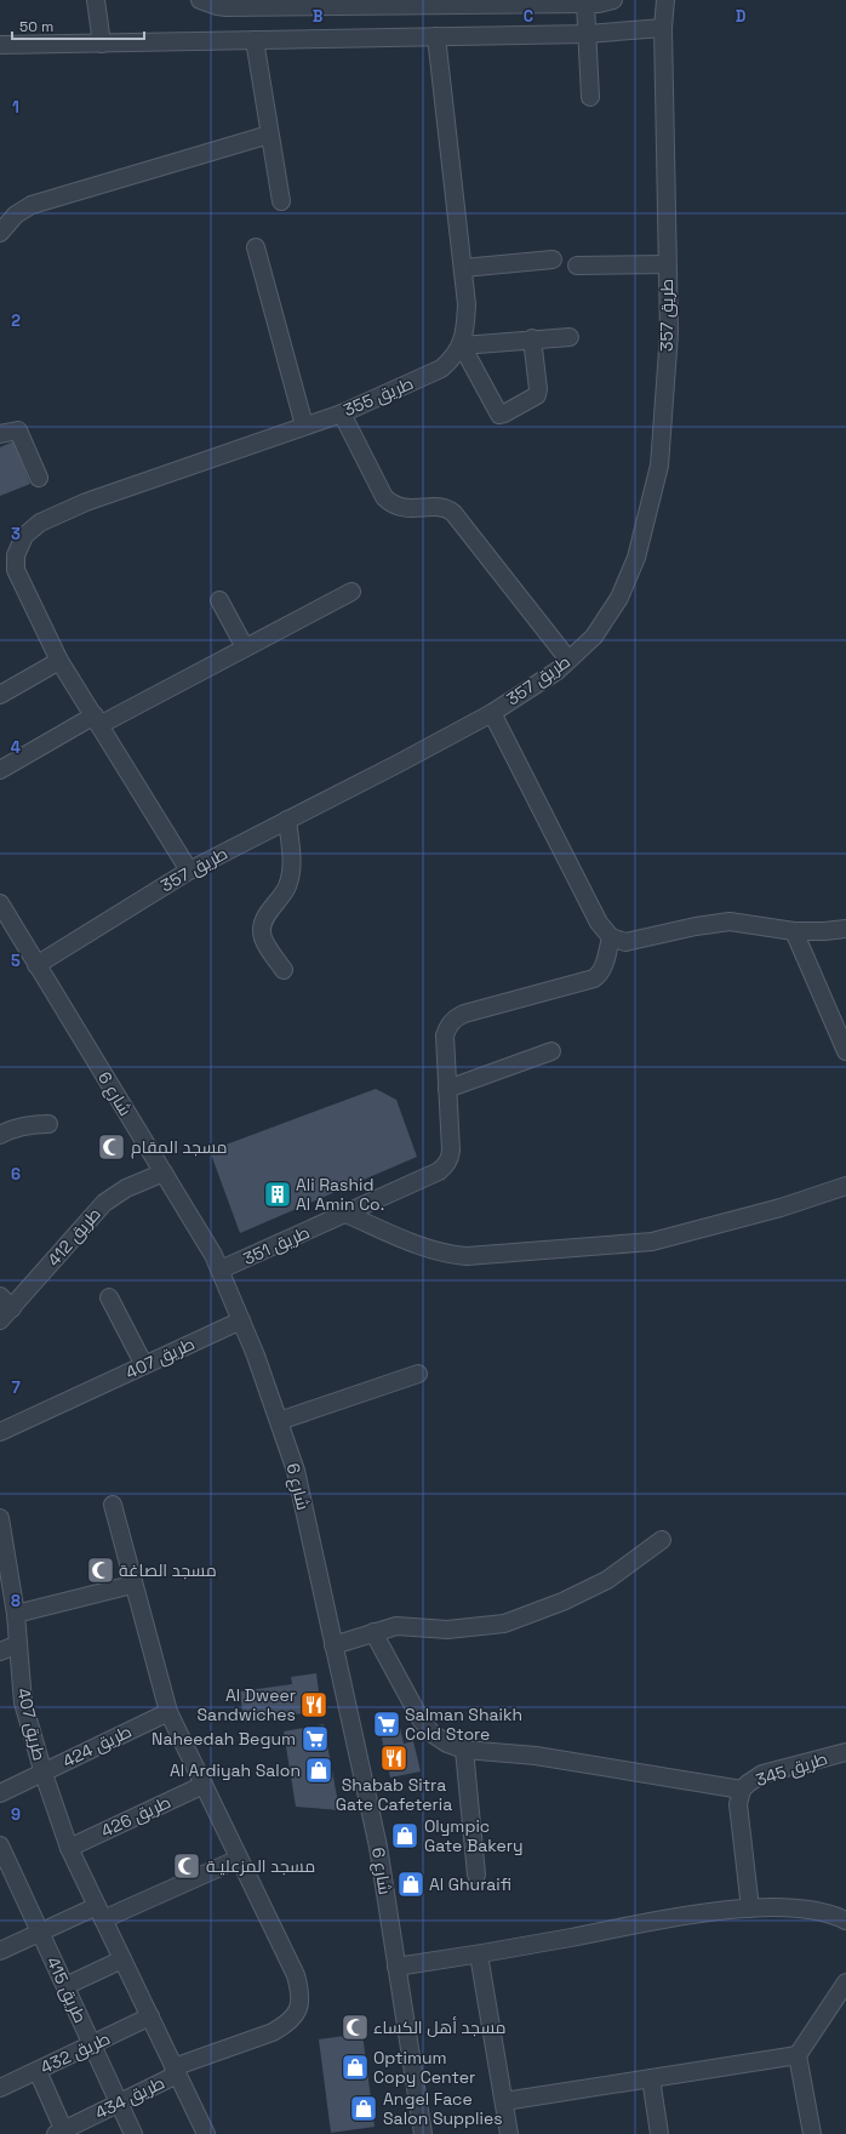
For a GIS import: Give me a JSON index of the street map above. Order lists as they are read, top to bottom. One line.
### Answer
{"streets":{"street":["طريق 357","طريق 355","شارع 6","طريق 412","طريق 351","طريق 407","طريق 424","طريق 345","طريق 426","طريق 415","طريق 432","طريق 434"]},"crossings":[["طريق 357","شارع 6"],["شارع 6","طريق 412"],["شارع 6","طريق 351"],["شارع 6","طريق 407"],["طريق 407","طريق 424"],["طريق 407","طريق 426"],["طريق 407","طريق 432"],["طريق 407","طريق 434"],["طريق 424","طريق 434"],["طريق 426","طريق 434"],["طريق 415","طريق 432"],["طريق 415","طريق 434"]],"places":{"mosque":["مسجد المقام","مسجد الصاغة","مسجد المزعليـة","مسجد أهل الكساء"],"building":["Ali Rashid Al Amin Co."],"restaurant":["Al Dweer Sandwiches","Shabab Sitra Gate Cafeteria"],"supermarket":["Salman Shaikh Cold Store","Naheedah Begum"],"shop":["Al Ardiyah Salon","Olympic Gate Bakery","Al Ghuraifi","Optimum Copy Center","Angel Face Salon Supplies"]},"scale_bar":"50 m","grid":{"columns":["B","C","D"],"rows":["1","2","3","4","5","6","7","8","9"]}}
